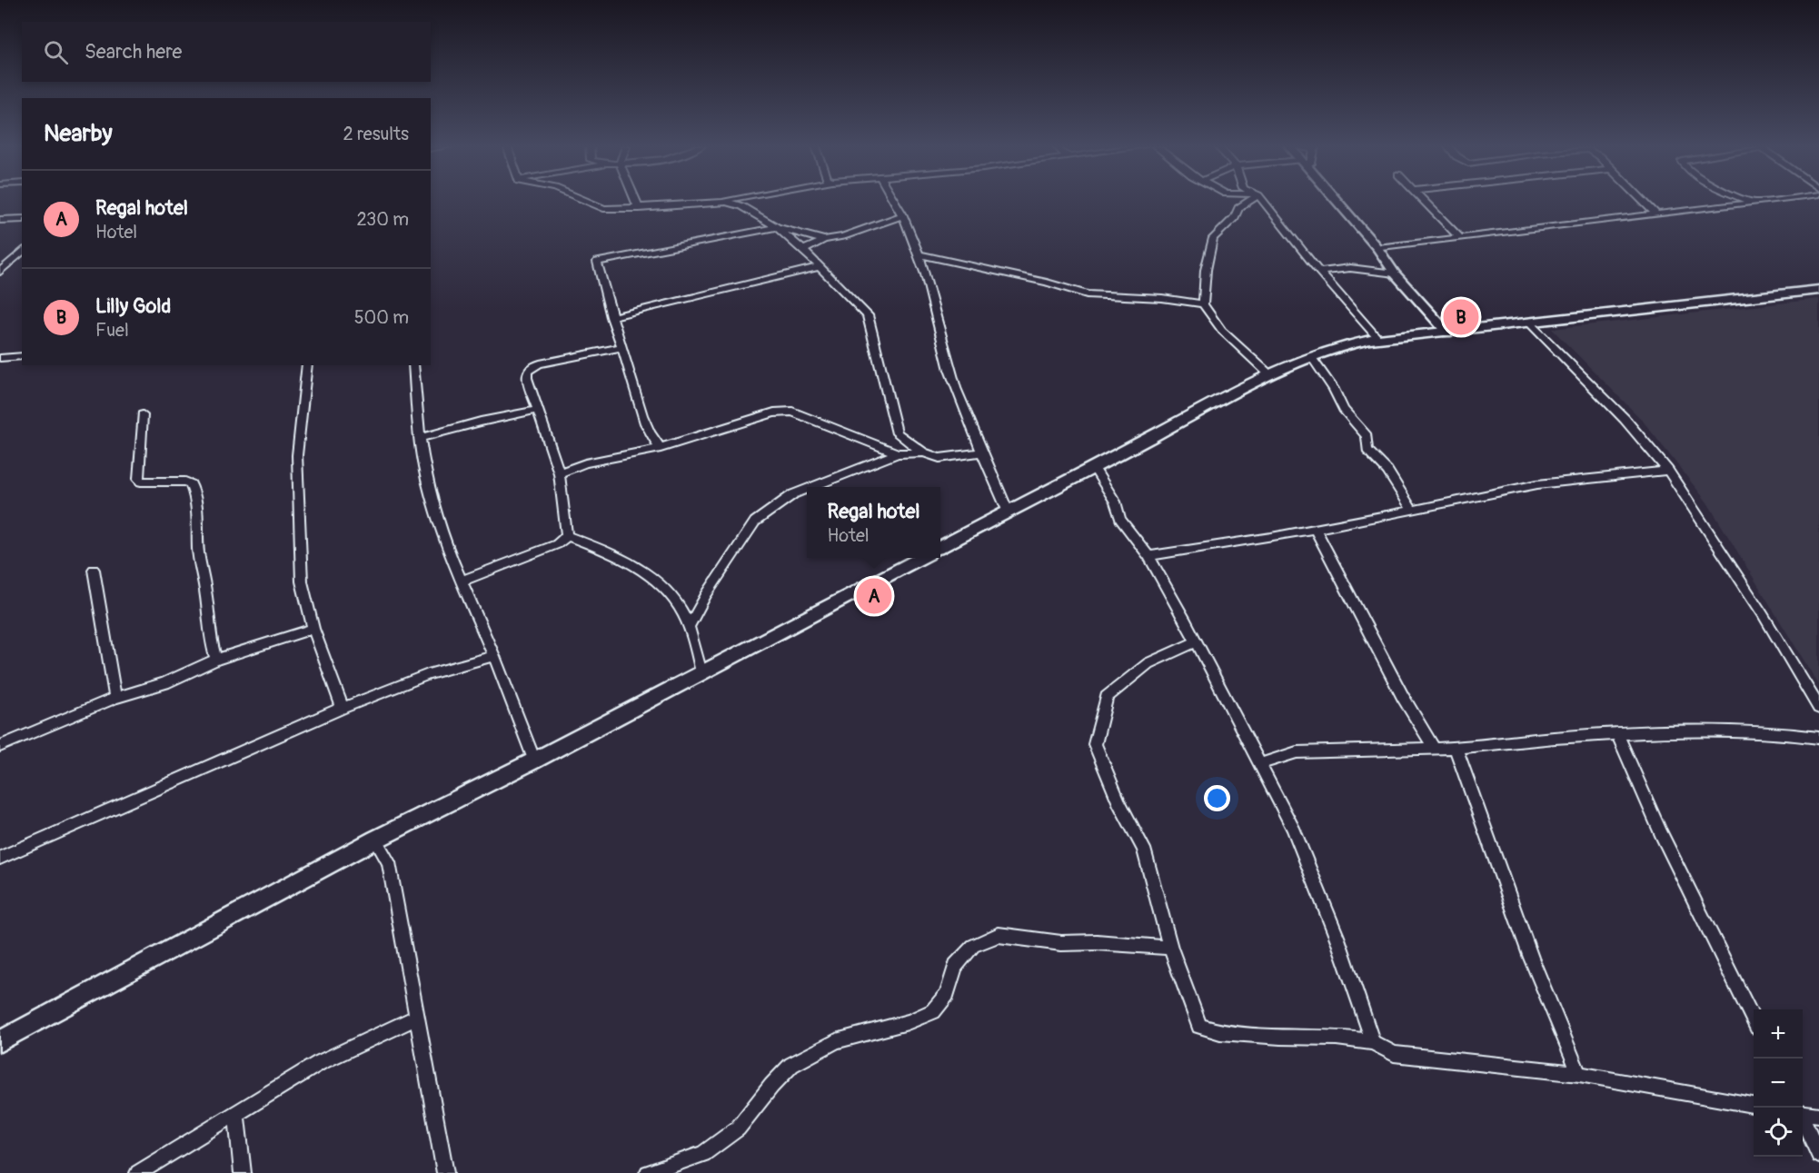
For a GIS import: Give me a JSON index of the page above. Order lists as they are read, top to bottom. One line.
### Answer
{"page":{"search":"Search here","heading":["Nearby","2 results"],"list":[{"mark":"A","name":"Regal hotel","note":"Hotel","value":"230 m"},{"mark":"B","name":"Lilly Gold","note":"Fuel","value":"500 m"}],"pins":["B","A"],"popup":["Regal hotel","Hotel"],"map_buttons":["+","−"]}}
